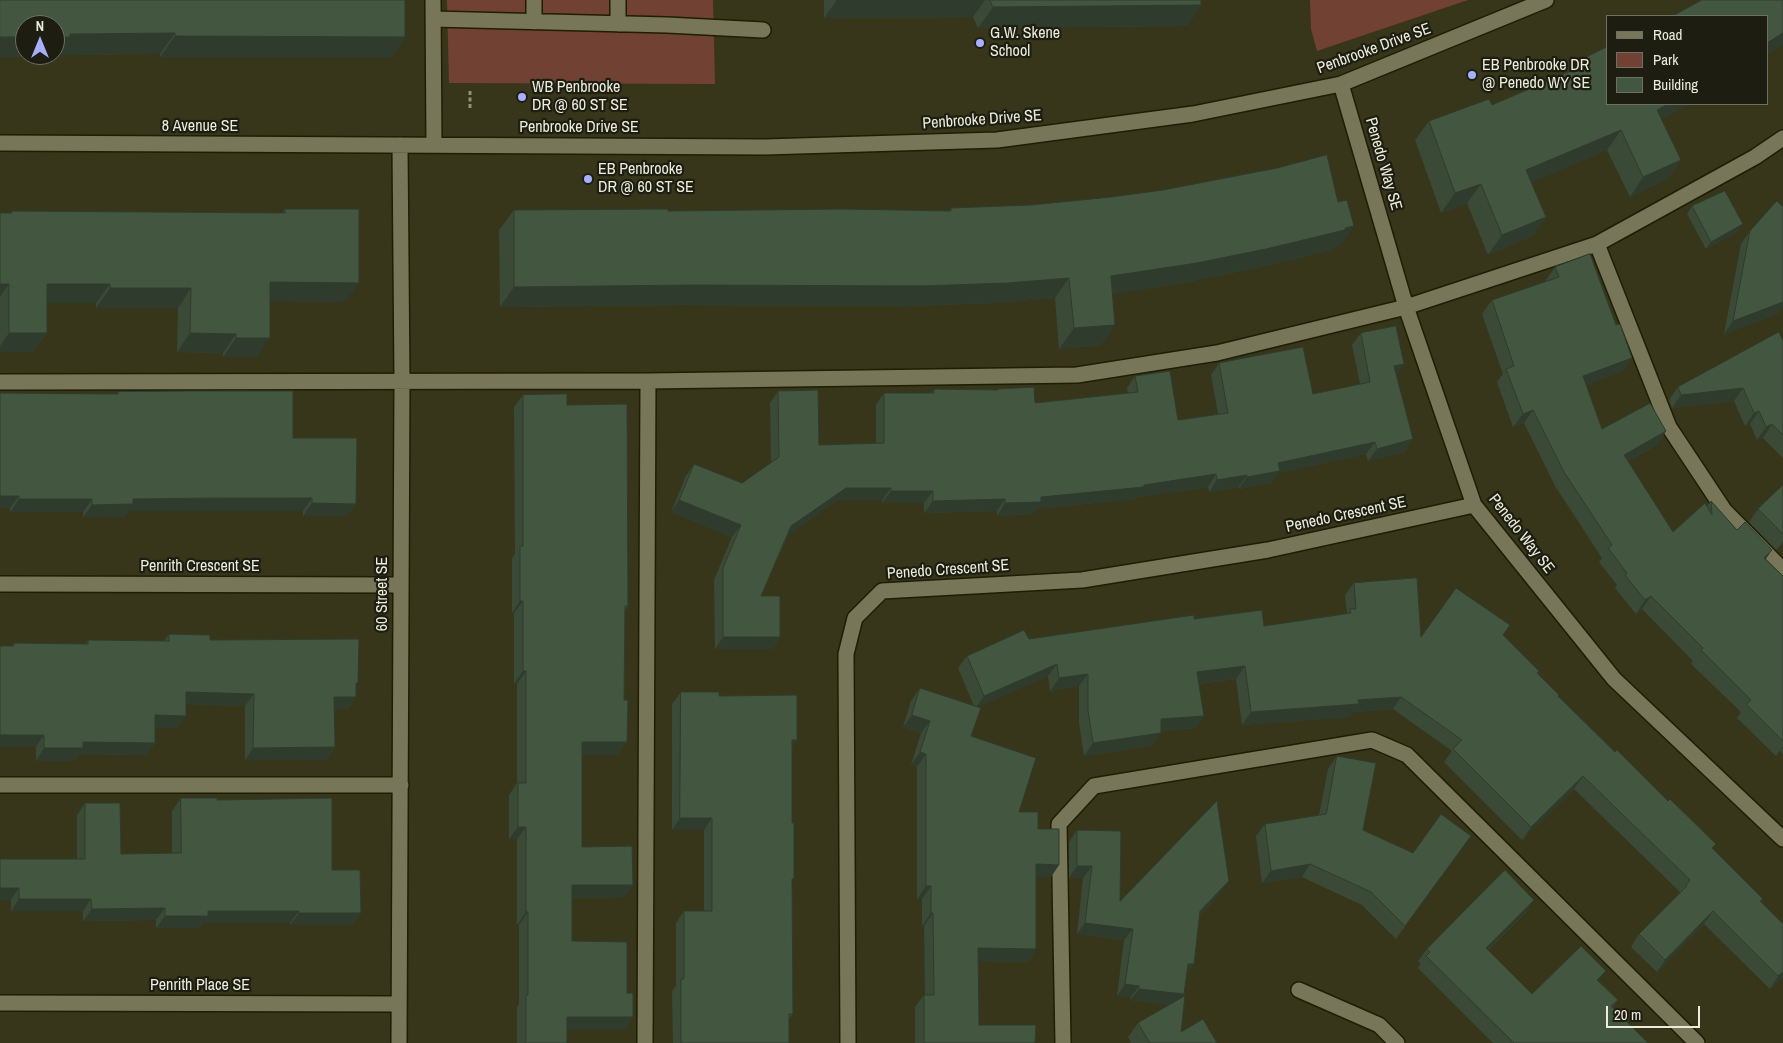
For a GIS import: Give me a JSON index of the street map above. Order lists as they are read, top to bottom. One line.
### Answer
{"streets":{"street":["Penbrooke Drive SE","8 Avenue SE","Penedo Way SE","Penedo Crescent SE","Penrith Crescent SE","60 Street SE","Penrith Place SE"]},"crossings":[["Penbrooke Drive SE","8 Avenue SE"],["Penbrooke Drive SE","Penedo Way SE"],["Penbrooke Drive SE","60 Street SE"],["8 Avenue SE","60 Street SE"],["Penedo Way SE","Penedo Crescent SE"],["Penrith Crescent SE","60 Street SE"],["60 Street SE","Penrith Place SE"]],"places":["G.W. Skene School","EB Penbrooke DR @ Penedo WY SE","WB Penbrooke DR @ 60 ST SE","EB Penbrooke DR @ 60 ST SE"],"legend":["Road","Park","Building"],"scale_bar":"20 m","north":"top"}
